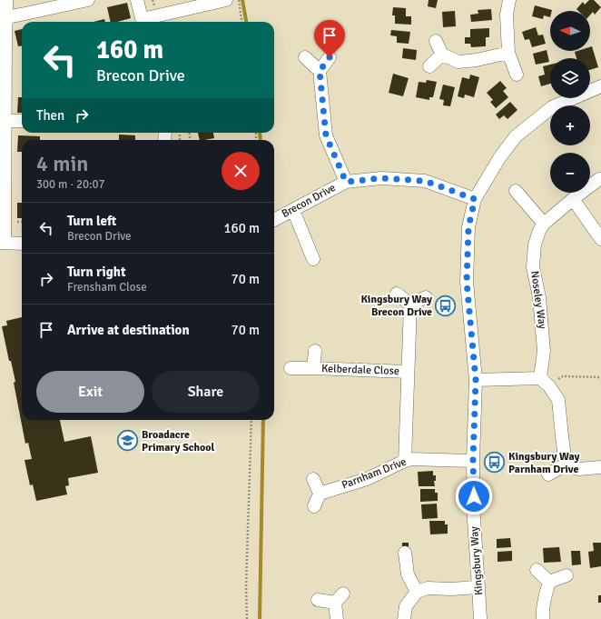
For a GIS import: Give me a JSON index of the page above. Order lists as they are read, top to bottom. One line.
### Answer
{"streets":{"street":["Brecon Drive","Noseley Way","Kelberdale Close","Parnham Drive","Kingsbury Way"]},"crossings":[["Brecon Drive","Kingsbury Way"],["Kelberdale Close","Parnham Drive"],["Parnham Drive","Kingsbury Way"]],"places":{"bus stop":["Kingsbury Way Brecon Drive","Kingsbury Way Parnham Drive"],"school or university":["Broadacre Primary School"]},"north":"left","page":{"map_buttons":["+","−"],"turn":["160 m","Brecon Drive"],"then":"Then","heading":["4 min","300 m · 20:07"],"list":[{"name":"Turn left","note":"Brecon Drive","value":"160 m"},{"name":"Turn right","note":"Frensham Close","value":"70 m"},{"name":"Arrive at destination","value":"70 m"}],"buttons":["Exit","Share"]}}
